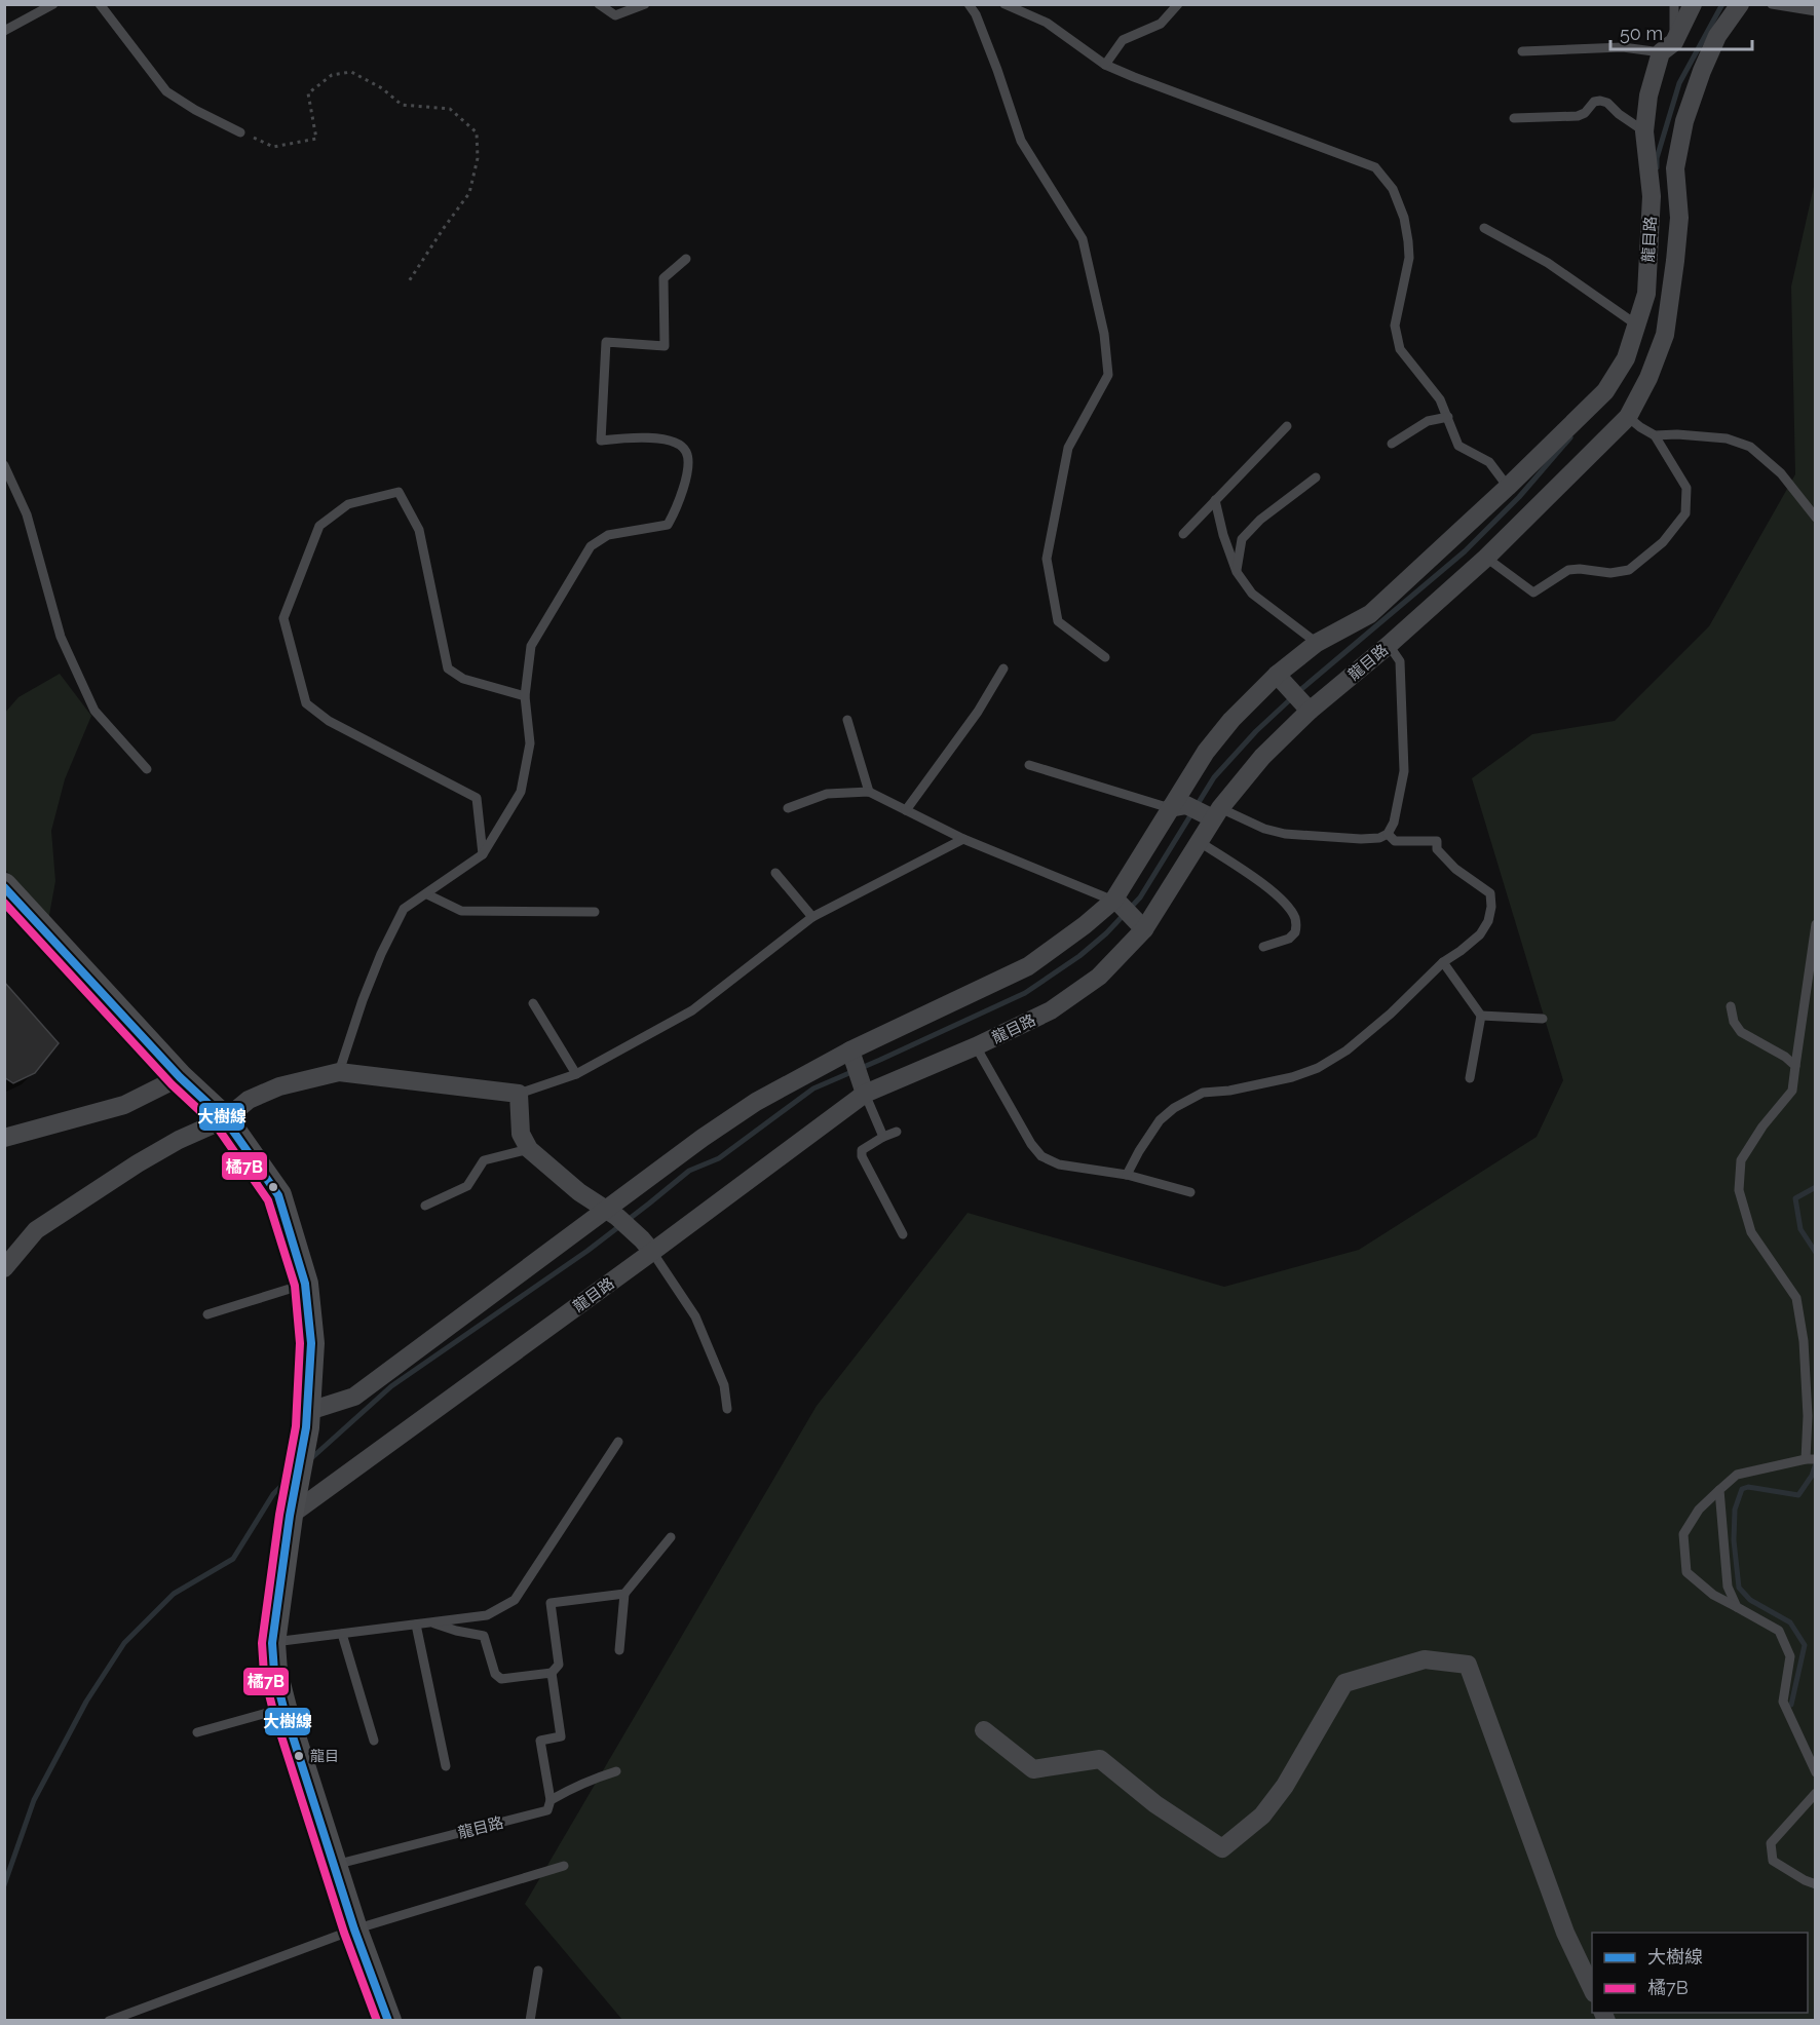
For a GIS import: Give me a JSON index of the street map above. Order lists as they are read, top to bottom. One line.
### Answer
{"streets":{"street":["龍目路"]},"places":["龍目"],"lines":["transit line 大樹線","transit line 橘7B"],"legend":["大樹線","橘7B"],"scale_bar":"50 m"}
